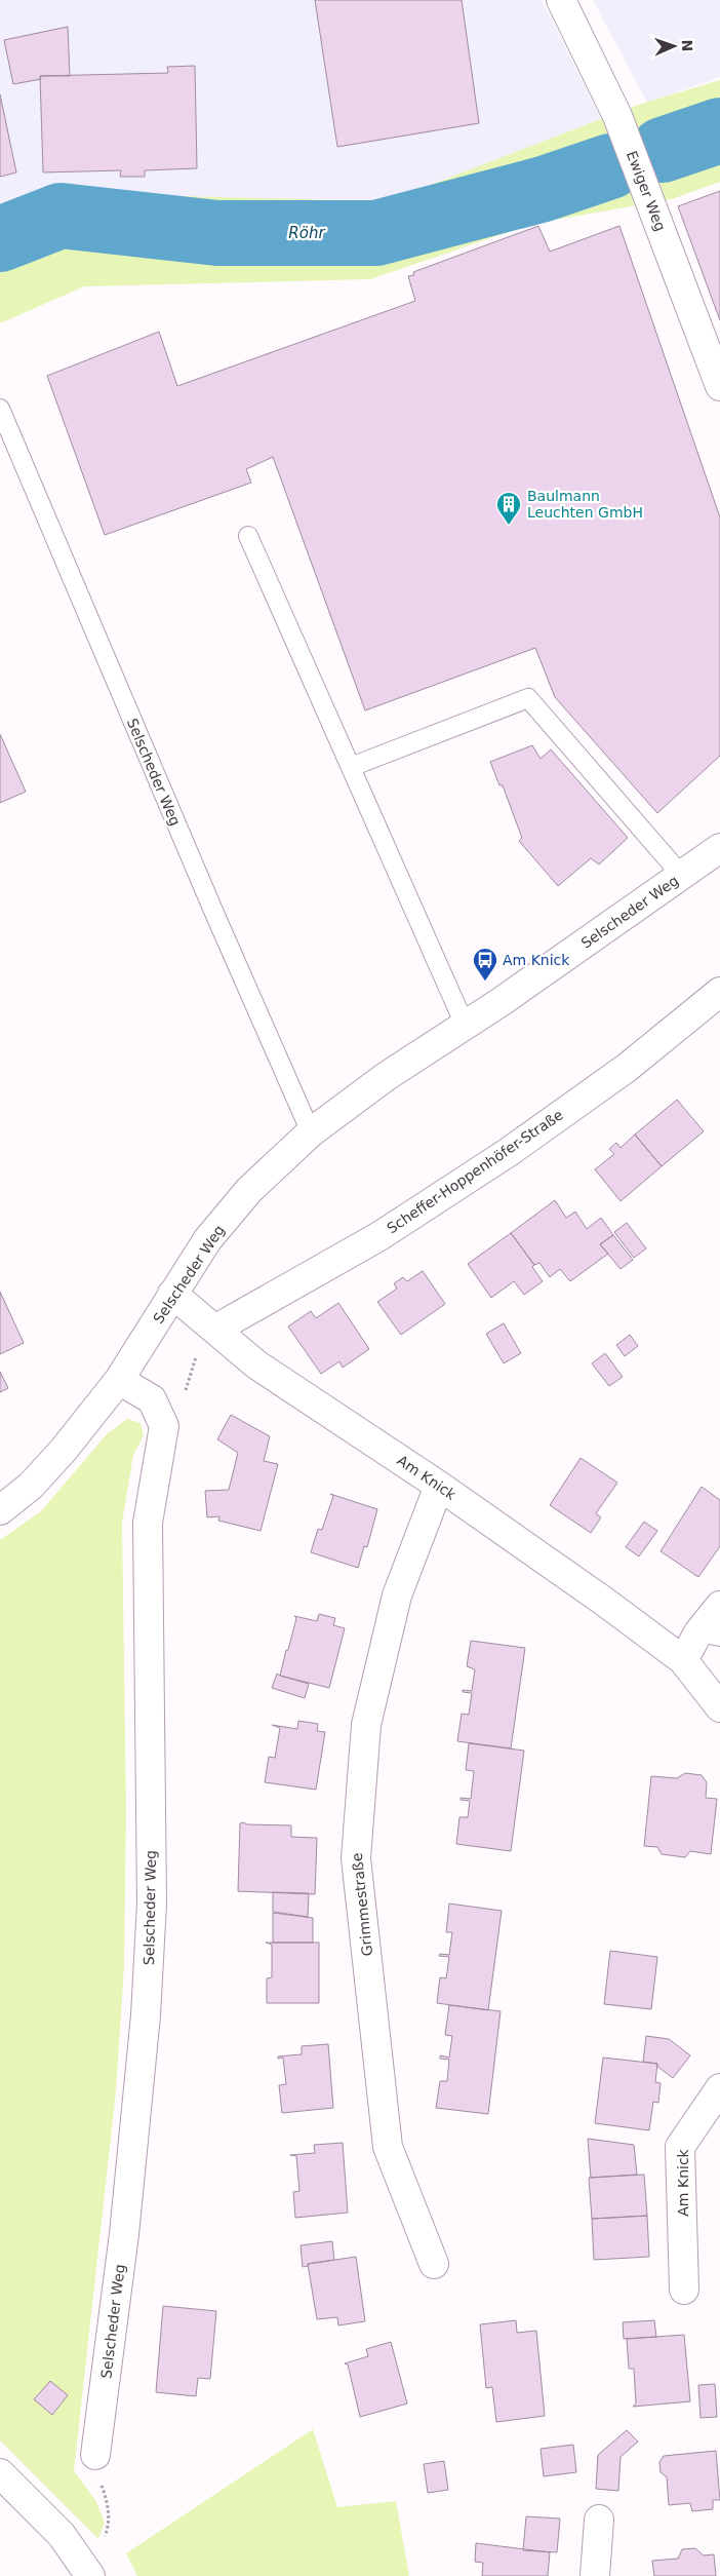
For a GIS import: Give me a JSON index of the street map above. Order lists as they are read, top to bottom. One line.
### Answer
{"streets":{"street":["Ewiger Weg","Selscheder Weg","Scheffer-Hoppenhöfer-Straße","Am Knick","Grimmestraße"]},"crossings":[["Selscheder Weg","Am Knick"],["Scheffer-Hoppenhöfer-Straße","Am Knick"],["Am Knick","Grimmestraße"]],"water":["Röhr"],"places":{"building":["Baulmann Leuchten GmbH"],"bus stop":["Am Knick"]},"north":"right"}
